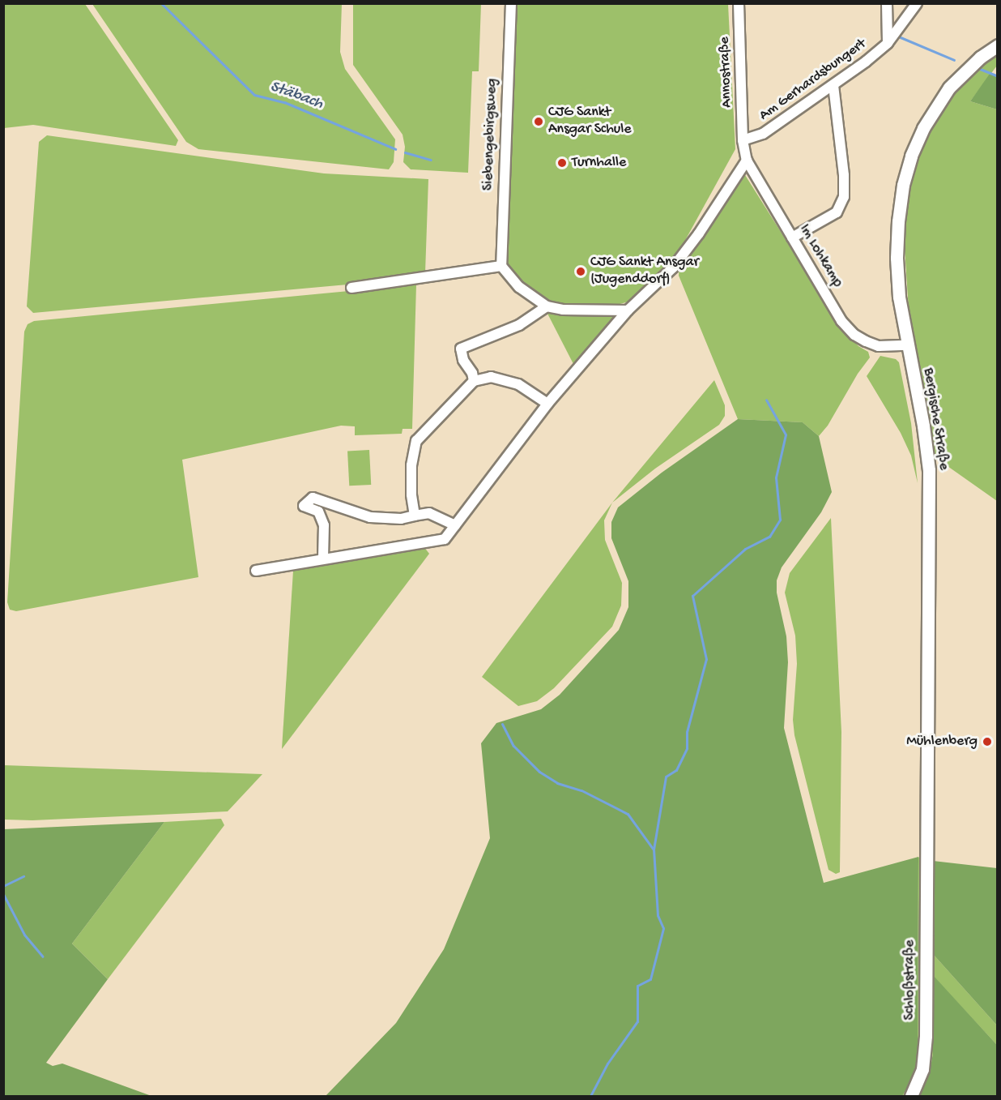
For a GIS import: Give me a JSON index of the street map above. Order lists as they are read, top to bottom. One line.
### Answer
{"streets":{"main road":["Bergische Straße","Schloßstraße"],"street":["Annostraße","Am Gerhardsbungert","Siebengebirgsweg","Im Lohkamp"]},"crossings":[["Annostraße","Am Gerhardsbungert"],["Annostraße","Im Lohkamp"],["Am Gerhardsbungert","Im Lohkamp"],["Im Lohkamp","Bergische Straße"],["Bergische Straße","Schloßstraße"]],"water":["Stäbach"],"places":["CJG Sankt Ansgar Schule","Turnhalle","CJG Sankt Ansgar (Jugenddorf)","Mühlenberg"]}
